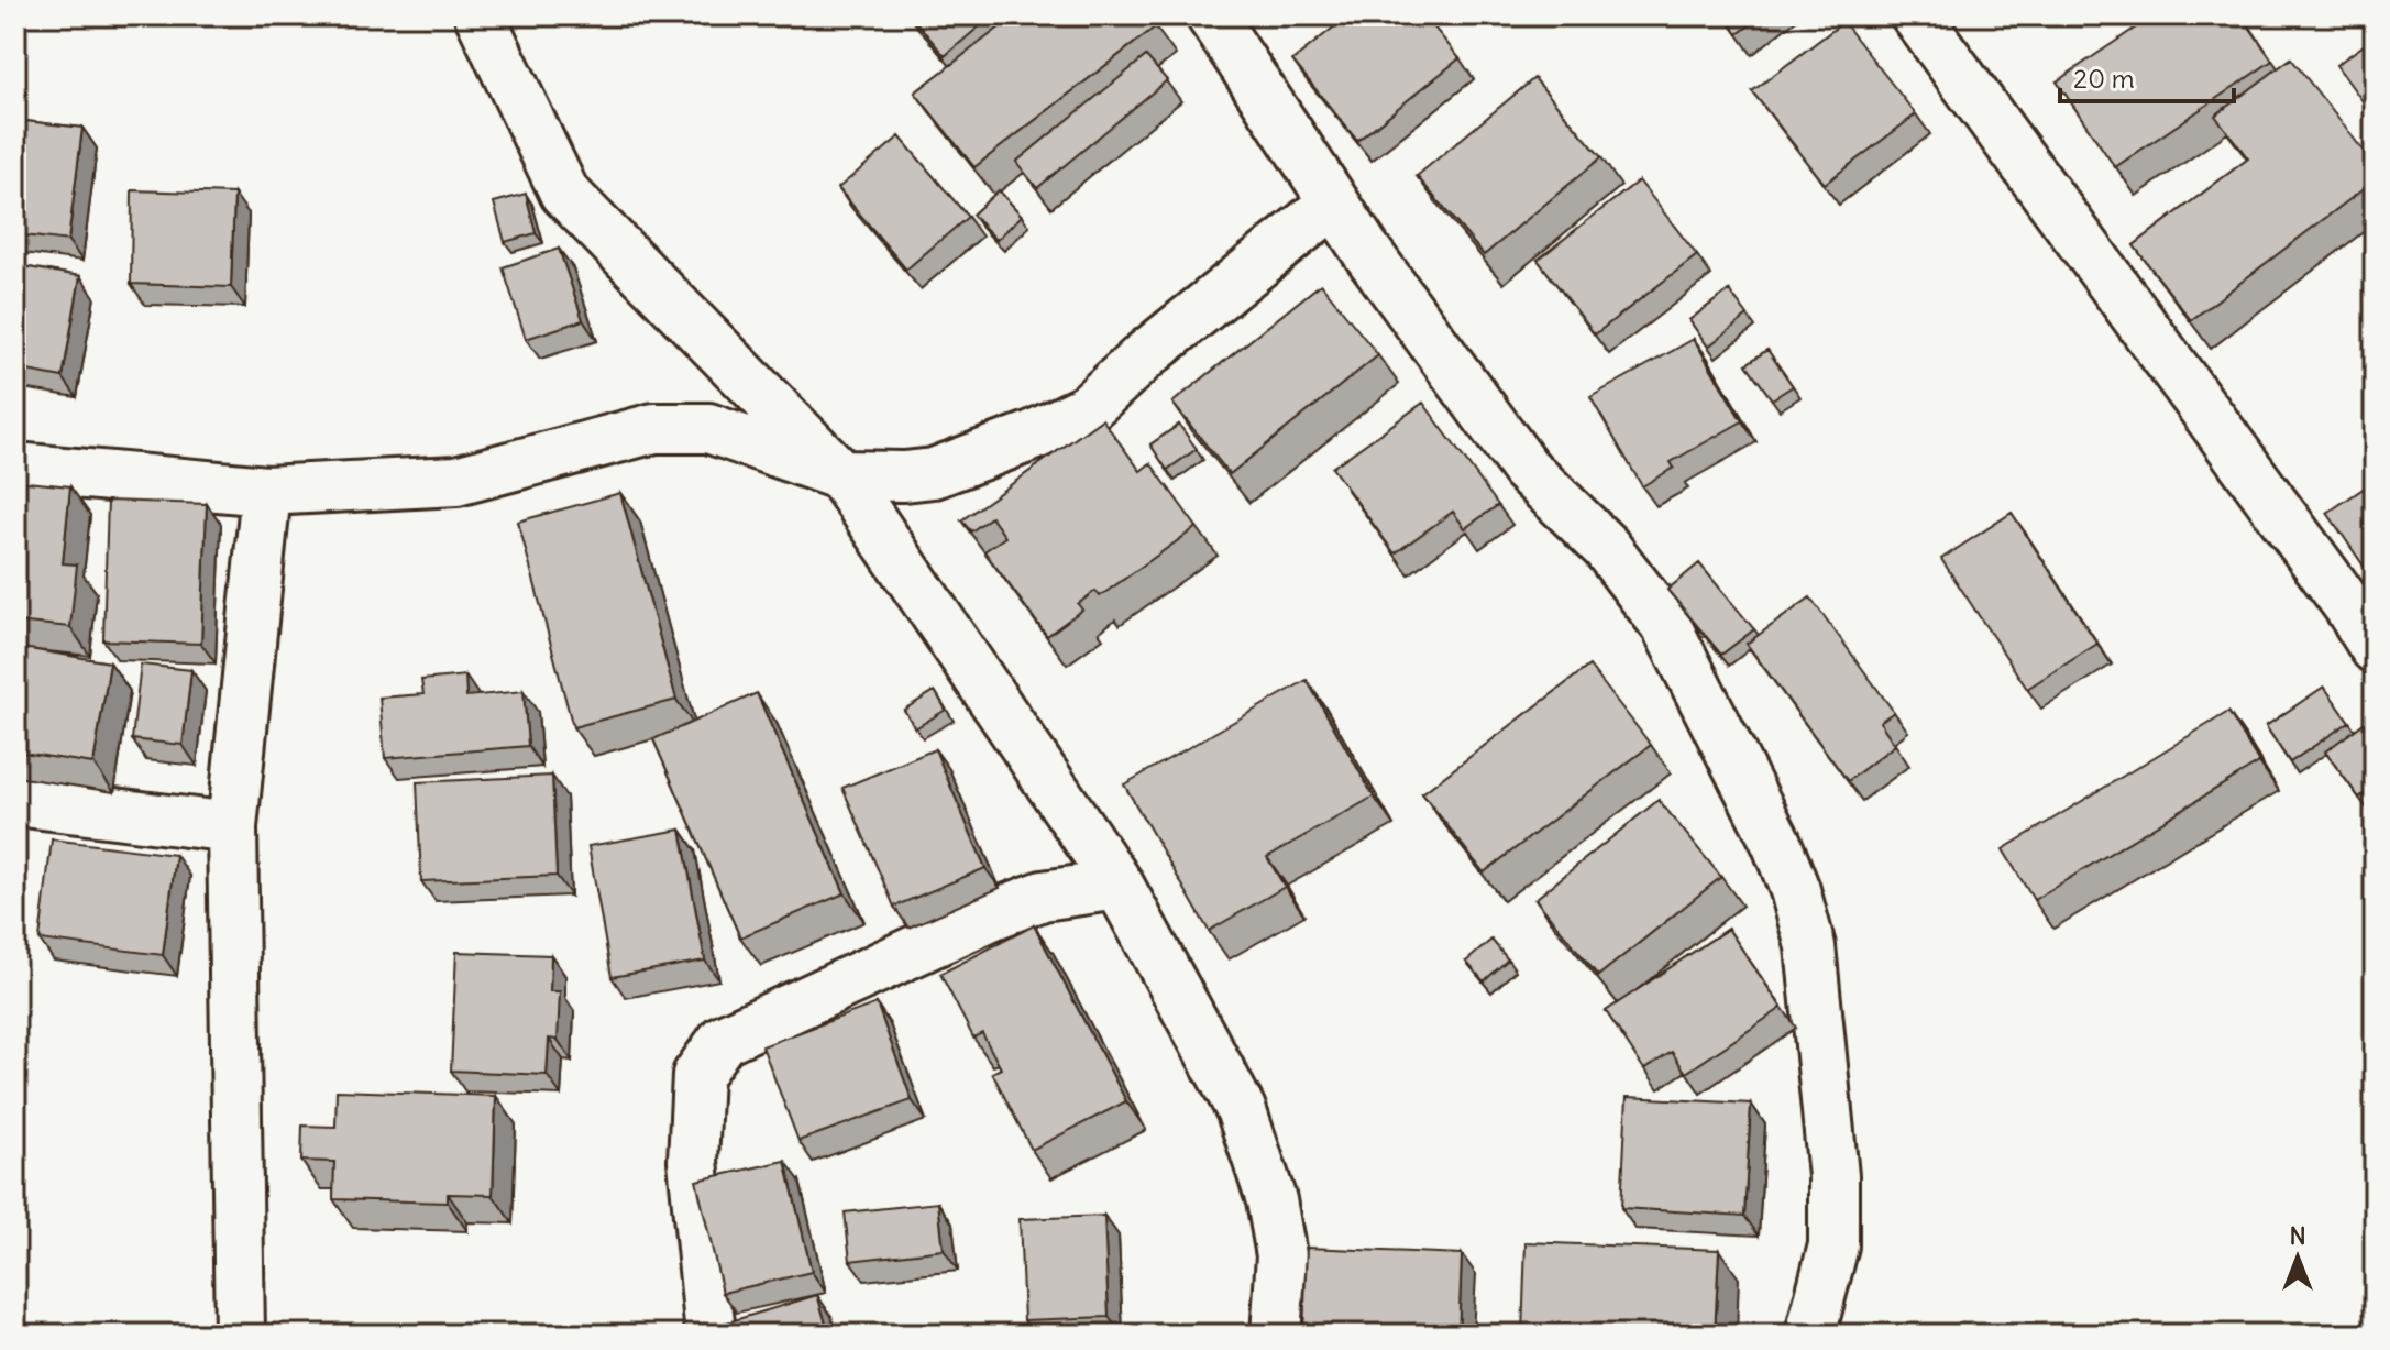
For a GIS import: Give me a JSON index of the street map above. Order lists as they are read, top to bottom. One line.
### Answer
{"scale_bar":"20 m","north":"top"}
